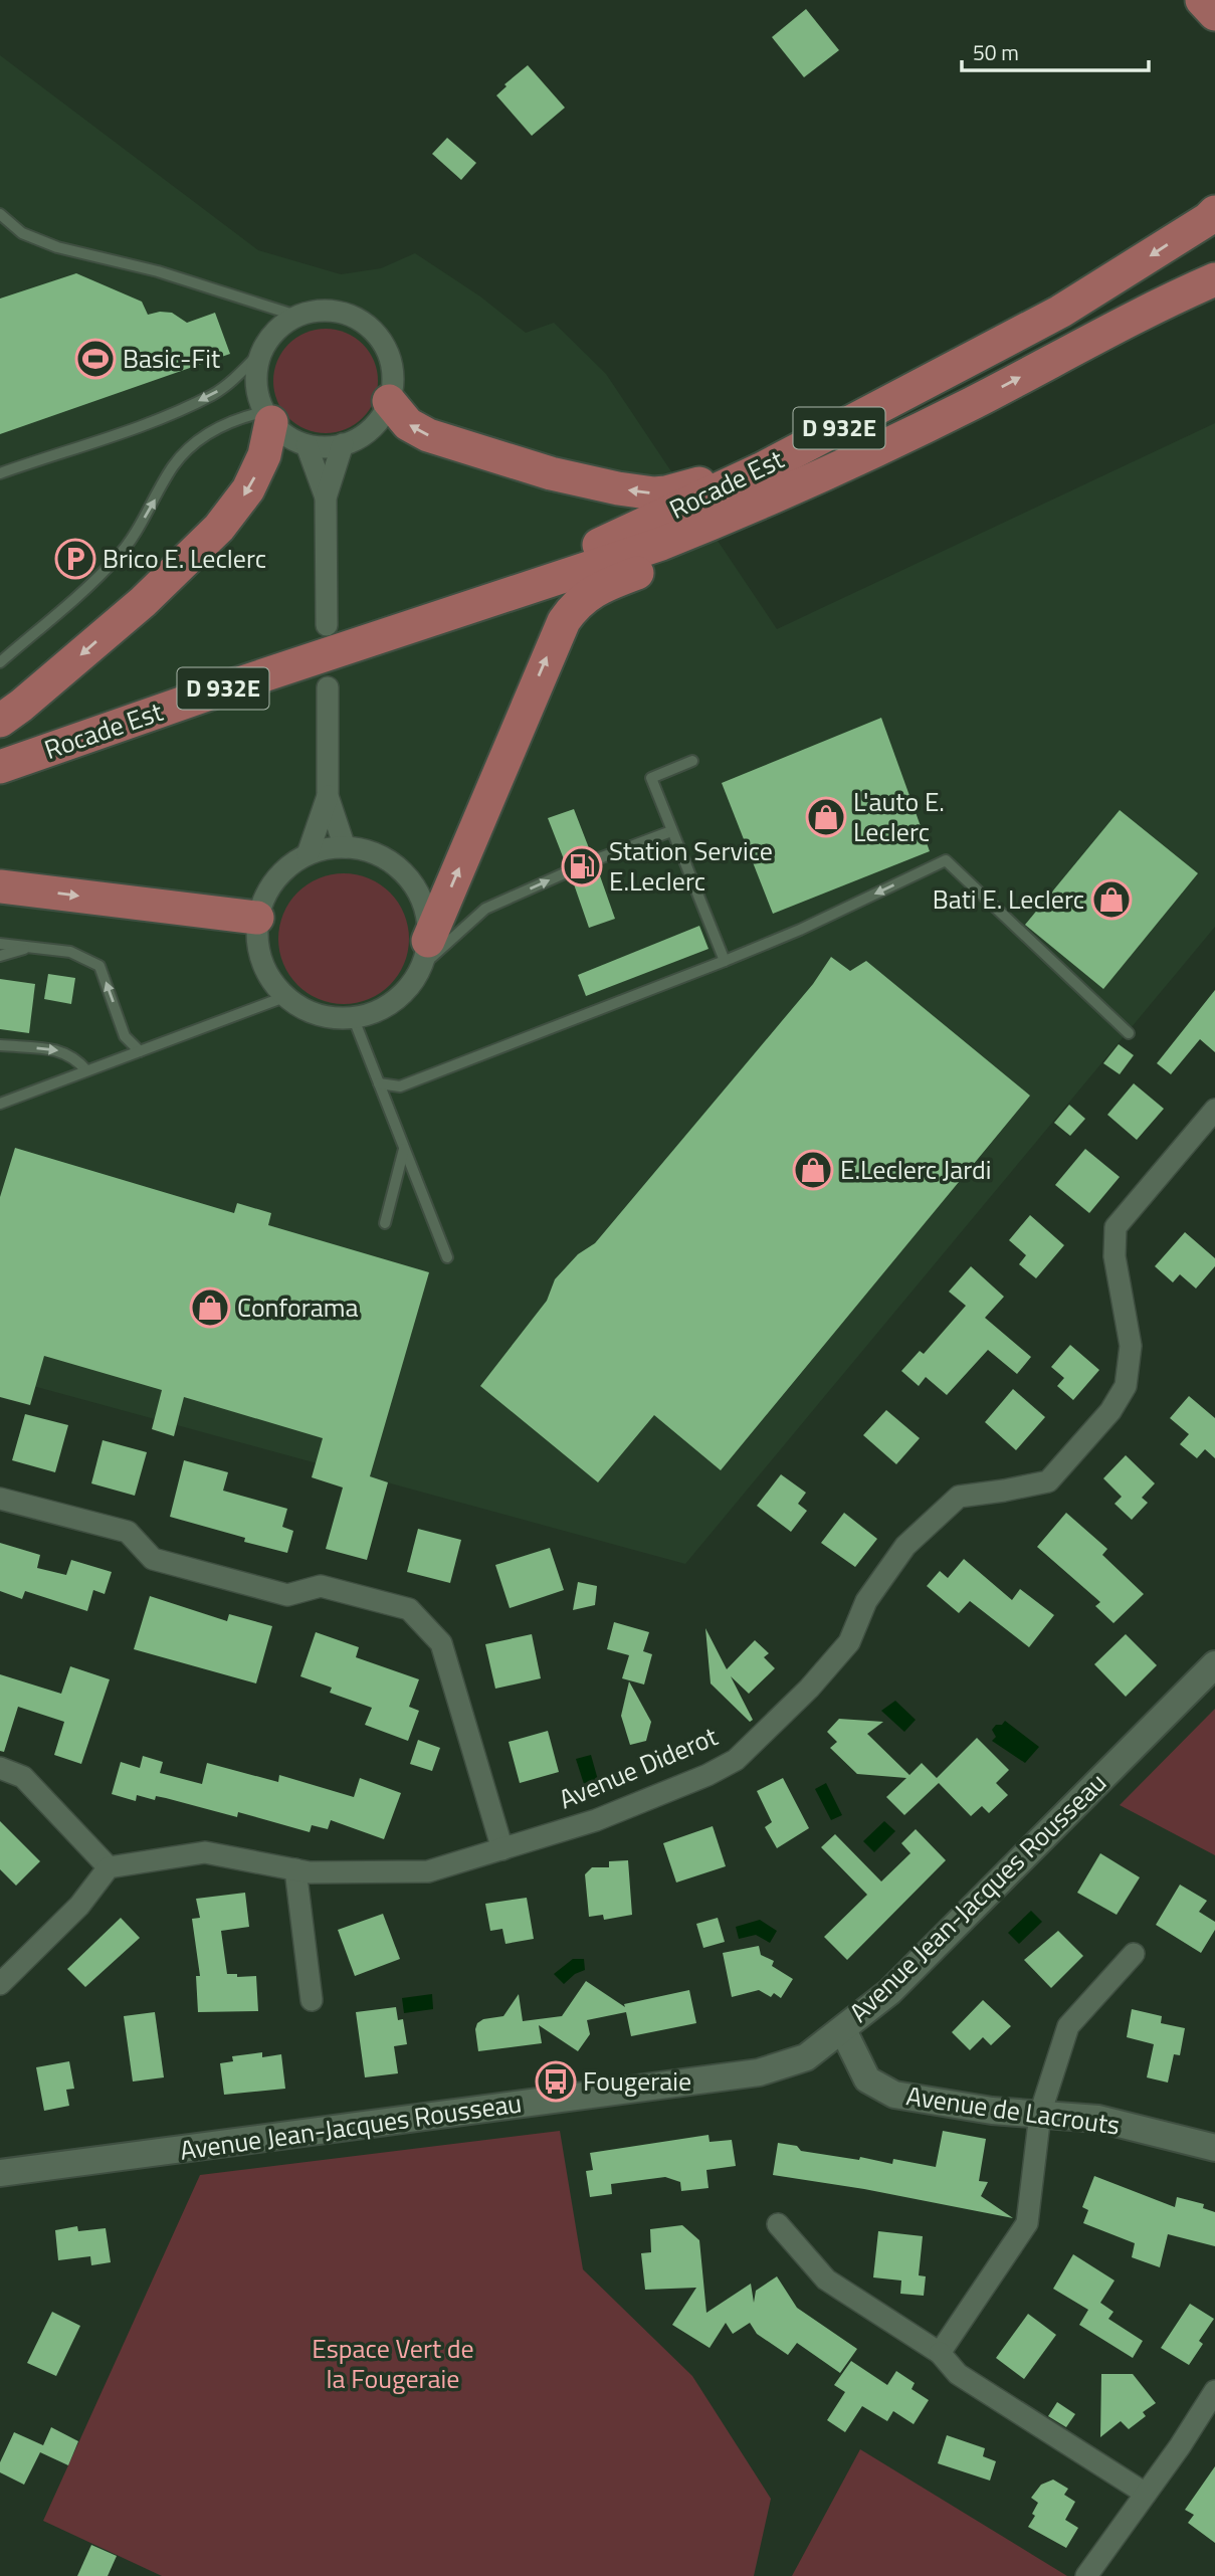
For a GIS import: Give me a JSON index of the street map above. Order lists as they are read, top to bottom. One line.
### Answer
{"streets":{"main road":["D 932E","Rocade Est"],"street":["Avenue Diderot","Avenue Jean-Jacques Rousseau","Avenue de Lacrouts"]},"crossings":[["Avenue Jean-Jacques Rousseau","Avenue de Lacrouts"]],"parks":["Espace Vert de la Fougeraie"],"places":{"sports":["Basic-Fit"],"parking":["Brico E. Leclerc"],"shop":["L'auto E. Leclerc","Bati E. Leclerc","E.Leclerc Jardi","Conforama"],"fuel station":["Station Service E.Leclerc"],"bus stop":["Fougeraie"]},"scale_bar":"50 m"}
